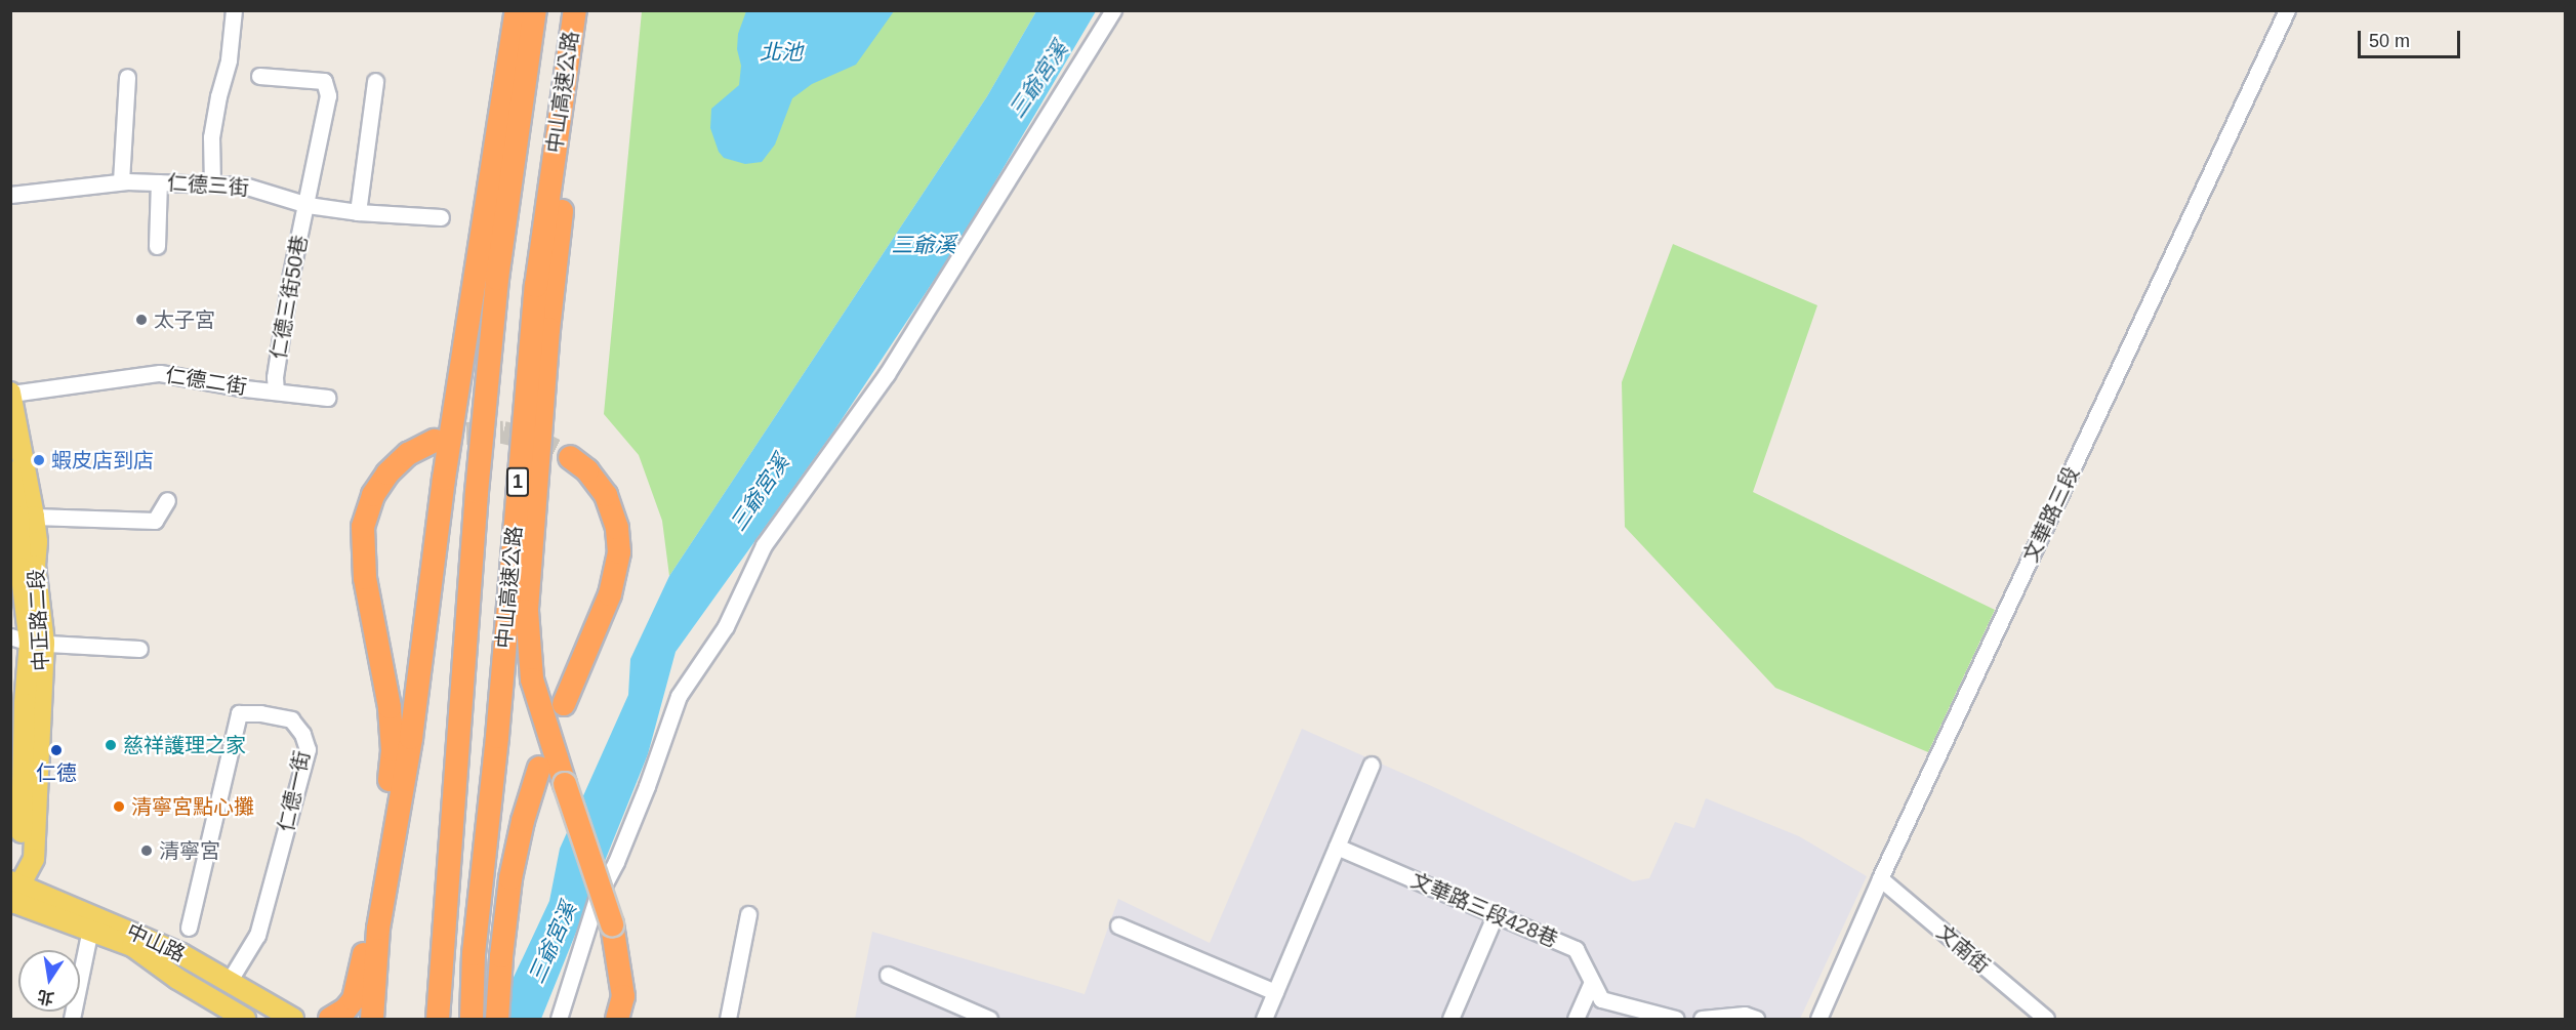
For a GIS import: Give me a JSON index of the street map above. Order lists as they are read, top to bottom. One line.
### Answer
{"streets":{"highway":["中山高速公路","1"],"main road":["中正路二段","中山路"],"street":["仁德三街","仁德三街50巷","仁德二街","文華路三段","仁德一街","文華路三段428巷","文南街"]},"crossings":[["仁德三街","仁德三街50巷"],["仁德三街50巷","仁德二街"],["仁德二街","中正路二段"],["文華路三段","文南街"],["中正路二段","中山路"],["仁德一街","中山路"]],"water":["北池","三爺宮溪","三爺溪"],"places":["太子宮","蝦皮店到店","慈祥護理之家","仁德","清寧宮點心攤","清寧宮"],"scale_bar":"50 m","north":"bottom"}
